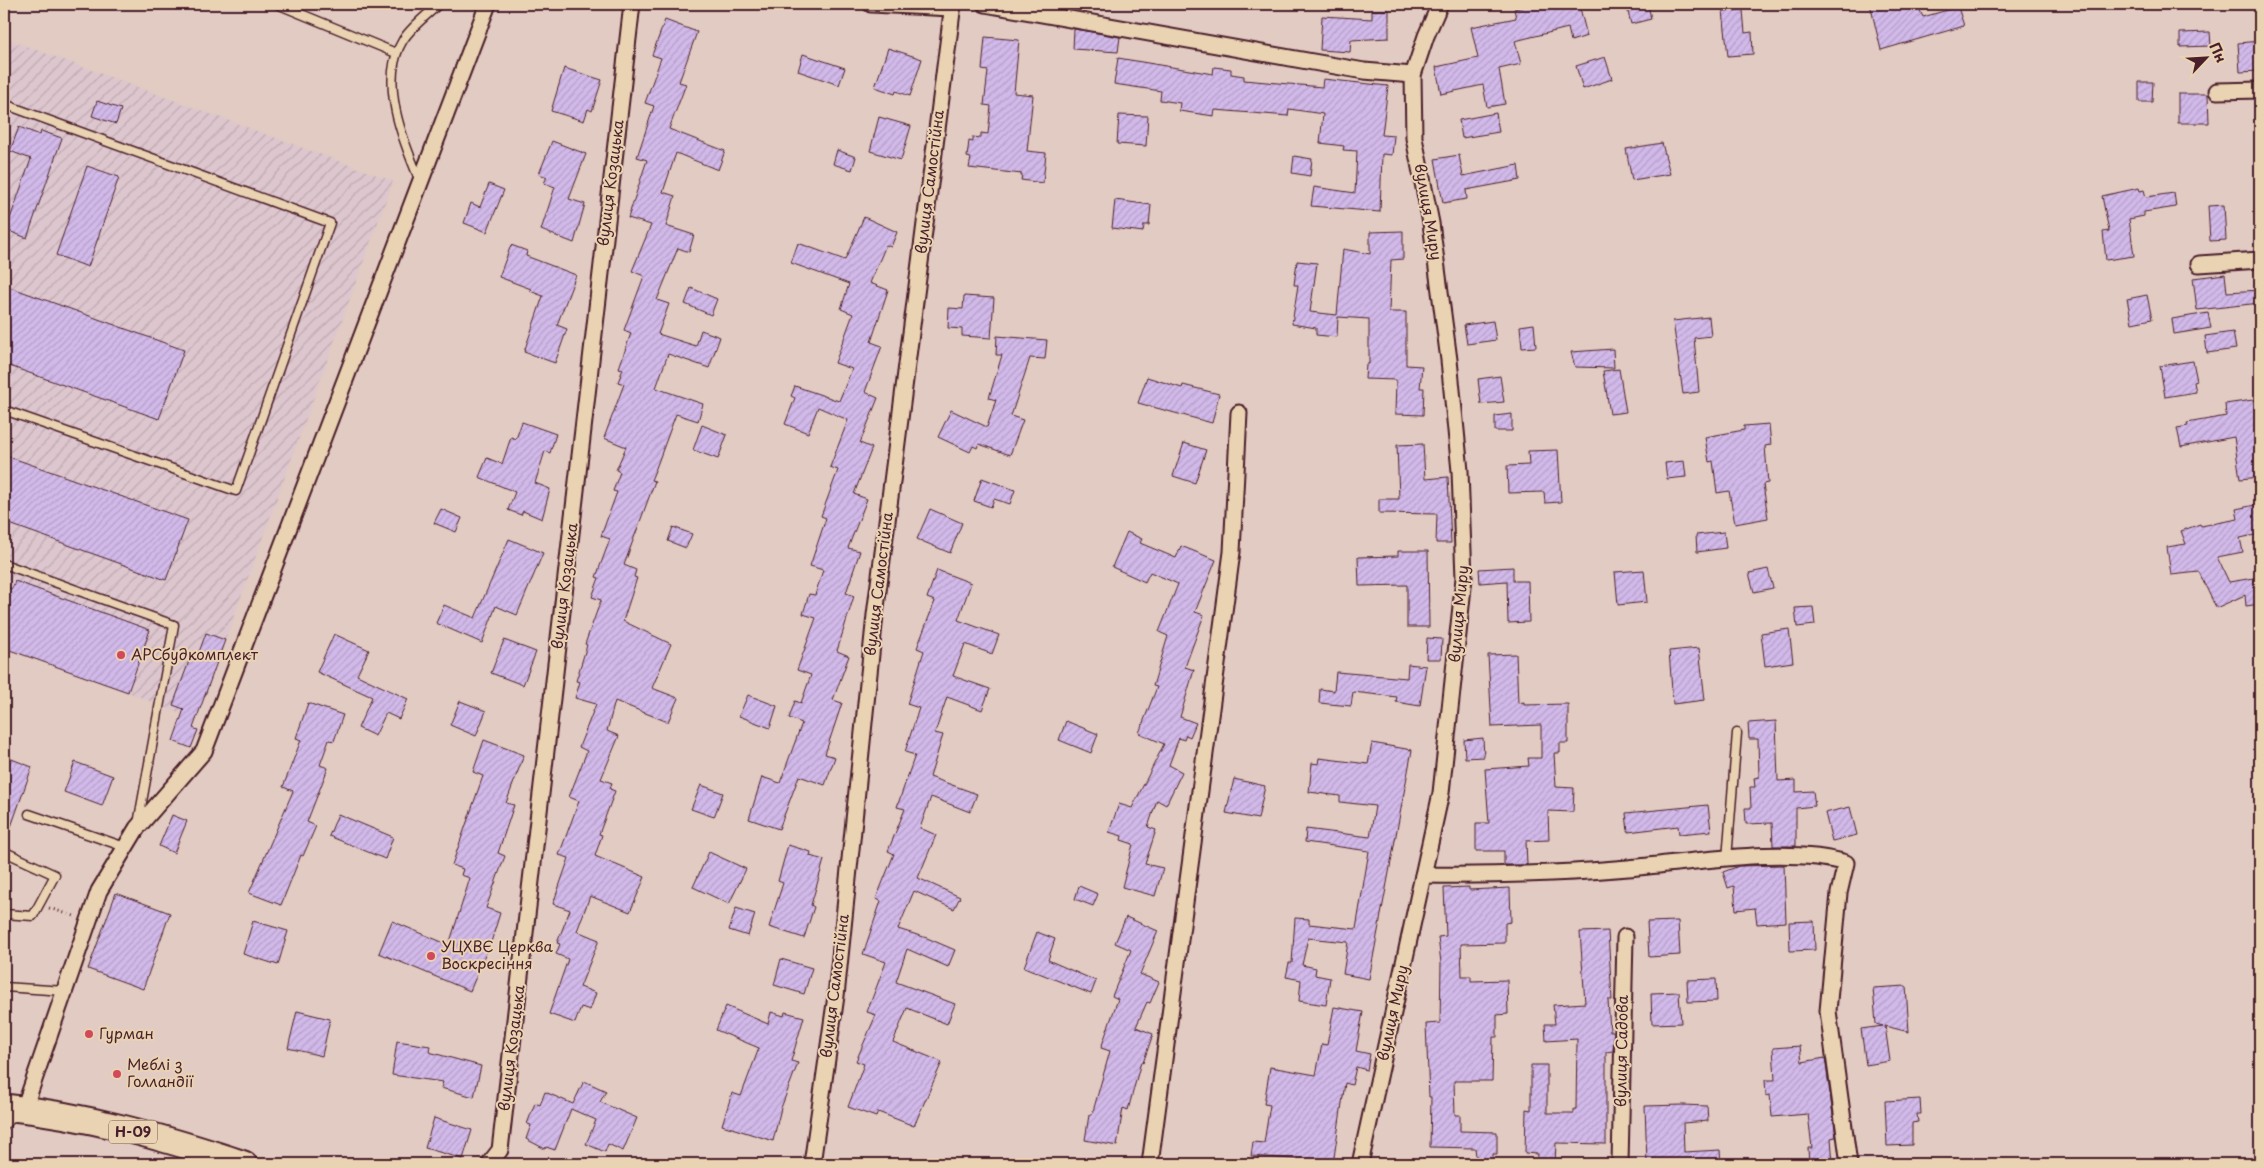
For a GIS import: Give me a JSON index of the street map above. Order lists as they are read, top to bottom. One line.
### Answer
{"streets":{"main road":["Н-09"],"street":["вулиця Самостійна","вулиця Козацька","вулиця Миру","вулиця Садова"]},"places":["АРСбудкомплект","УЦХВЄ Церква Воскресіння","Гурман","Меблі з Голландії"],"north":"top right"}
